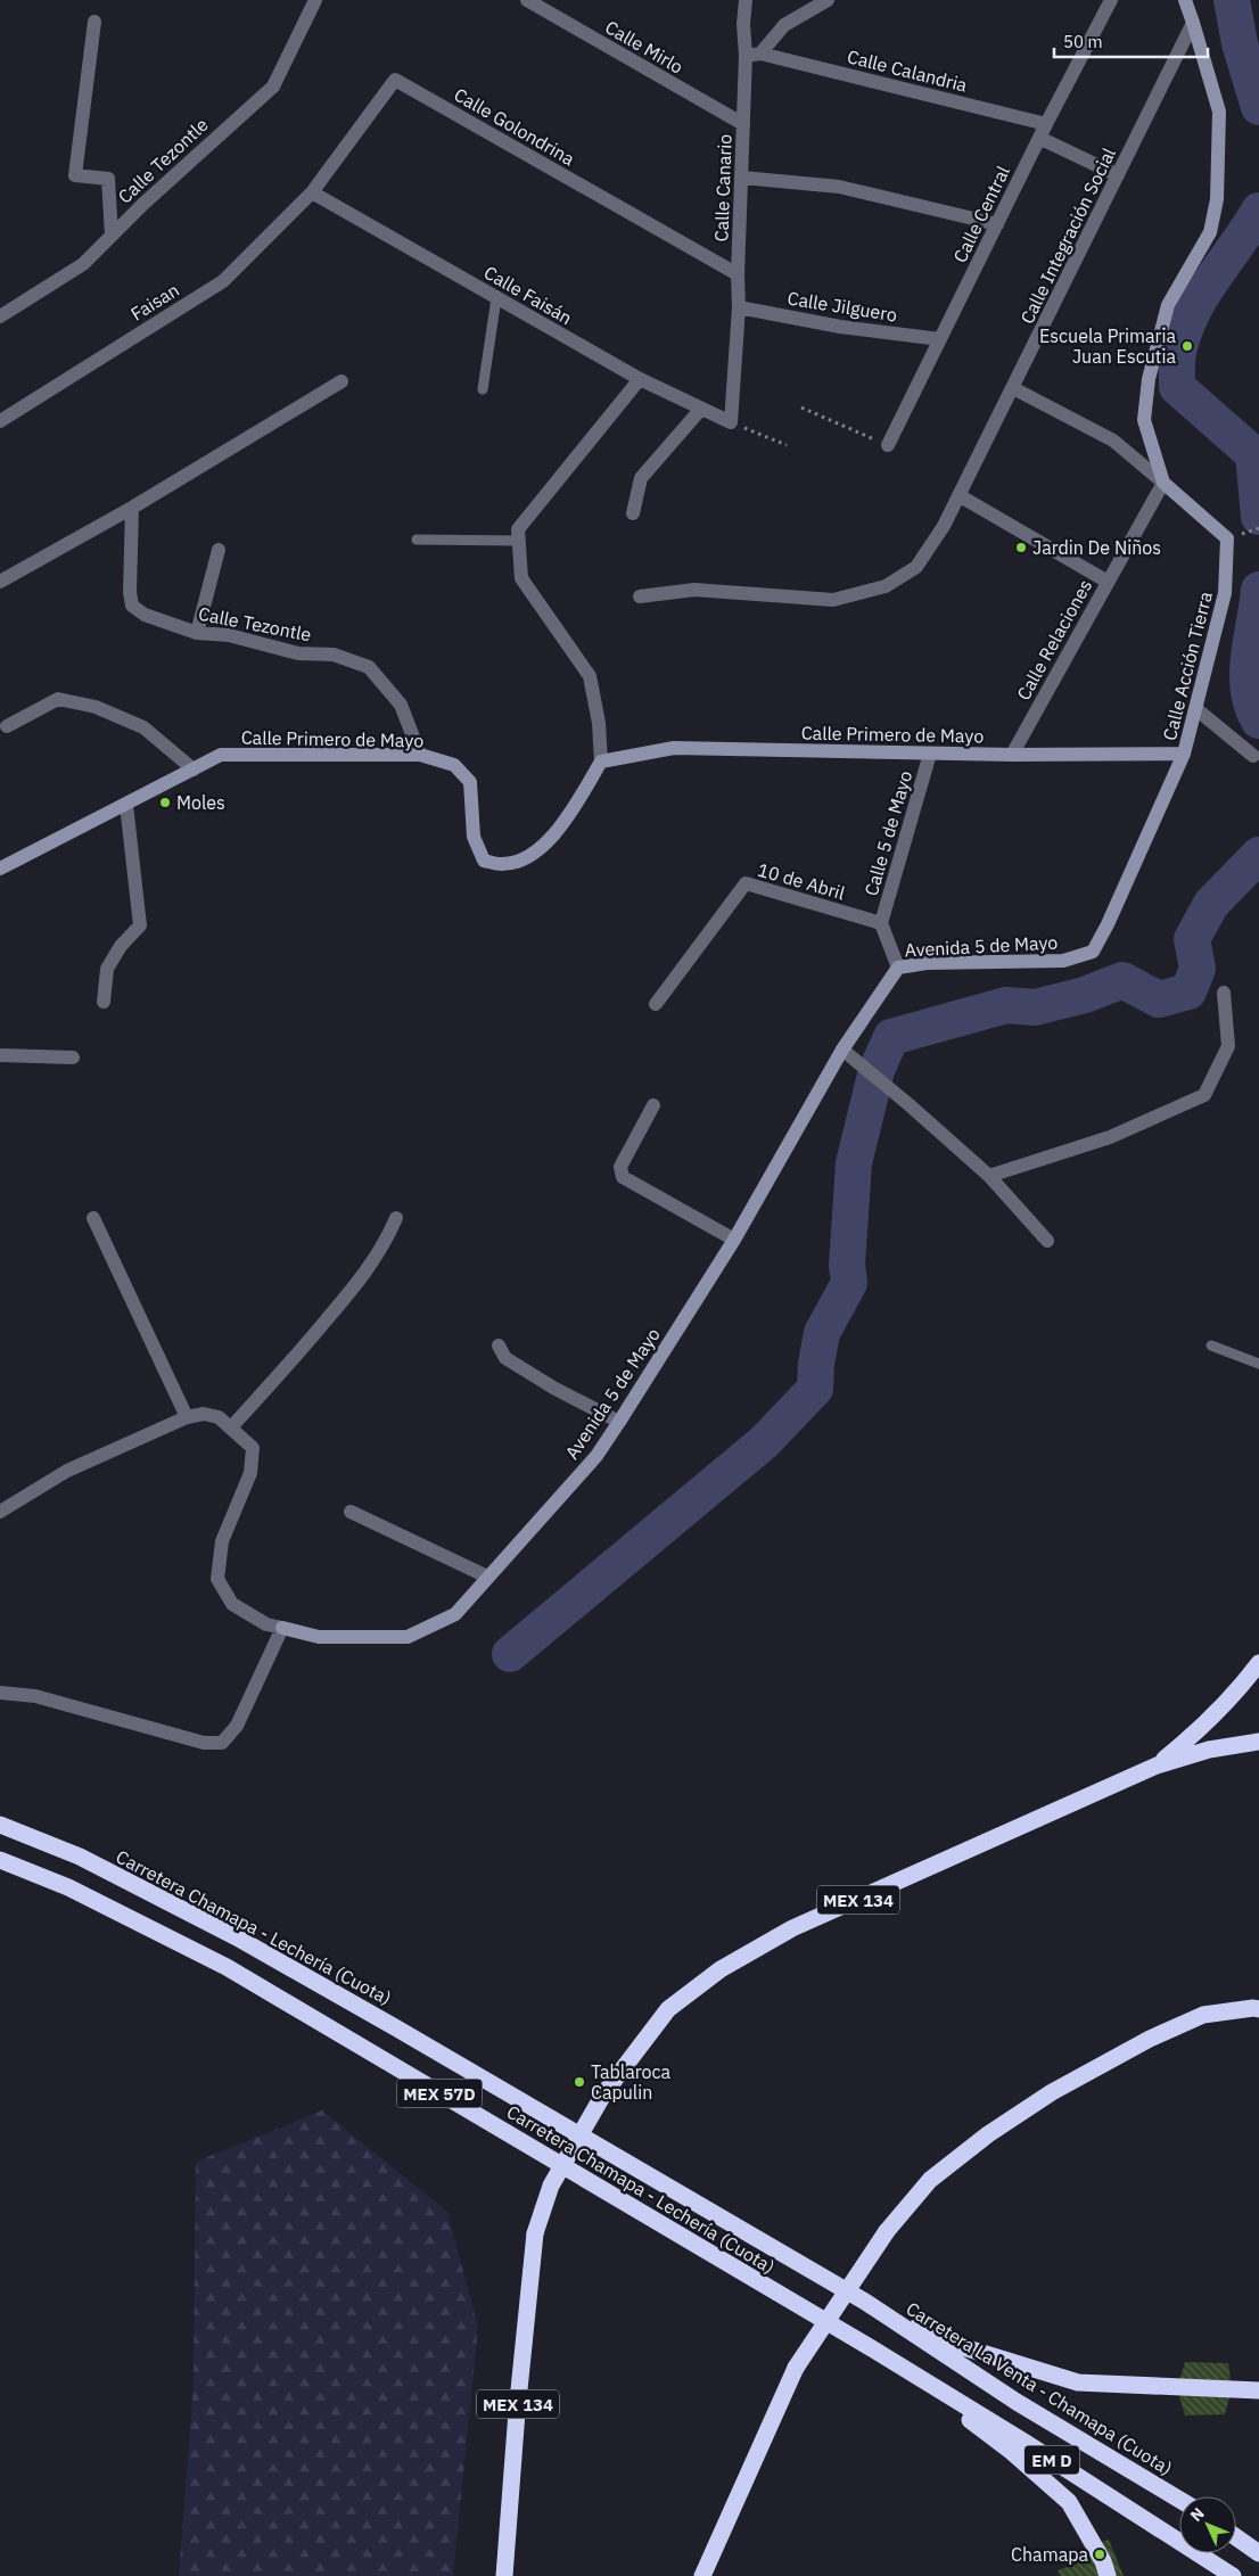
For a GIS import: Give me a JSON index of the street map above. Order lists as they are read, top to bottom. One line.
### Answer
{"streets":{"highway":["MEX 134","Carretera Chamapa - Lechería (Cuota)","MEX 57D","Carretera La Venta - Chamapa (Cuota)","EM D"],"street":["Calle Mirlo","Calle Calandria","Calle Golondrina","Calle Tezontle","Calle Canario","Calle Central","Calle Integración Social","Calle Faisán","Faisan","Calle Jilguero","Calle Relaciones","Calle Acción Tierra","Calle Primero de Mayo","Calle 5 de Mayo","10 de Abril","Avenida 5 de Mayo"]},"crossings":[["Calle Mirlo","Calle Canario"],["Calle Calandria","Calle Canario"],["Calle Calandria","Calle Central"],["Calle Golondrina","Calle Canario"],["Calle Golondrina","Calle Faisán"],["Calle Golondrina","Faisan"],["Calle Tezontle","Calle Primero de Mayo"],["Calle Canario","Calle Faisán"],["Calle Canario","Calle Jilguero"],["Calle Central","Calle Jilguero"],["Calle Faisán","Faisan"],["Calle Relaciones","Calle Acción Tierra"],["Calle Relaciones","Calle Primero de Mayo"],["Calle Acción Tierra","Calle Primero de Mayo"],["Calle Acción Tierra","Avenida 5 de Mayo"],["Calle Primero de Mayo","Calle 5 de Mayo"],["Calle Primero de Mayo","Avenida 5 de Mayo"],["Calle 5 de Mayo","10 de Abril"],["Carretera Chamapa - Lechería (Cuota)","Carretera La Venta - Chamapa (Cuota)"],["Carretera Chamapa - Lechería (Cuota)","EM D"]],"places":["Escuela Primaria Juan Escutia","Jardin De Niños","Moles","Tablaroca Capulin","Chamapa"],"scale_bar":"50 m","north":"top left"}
